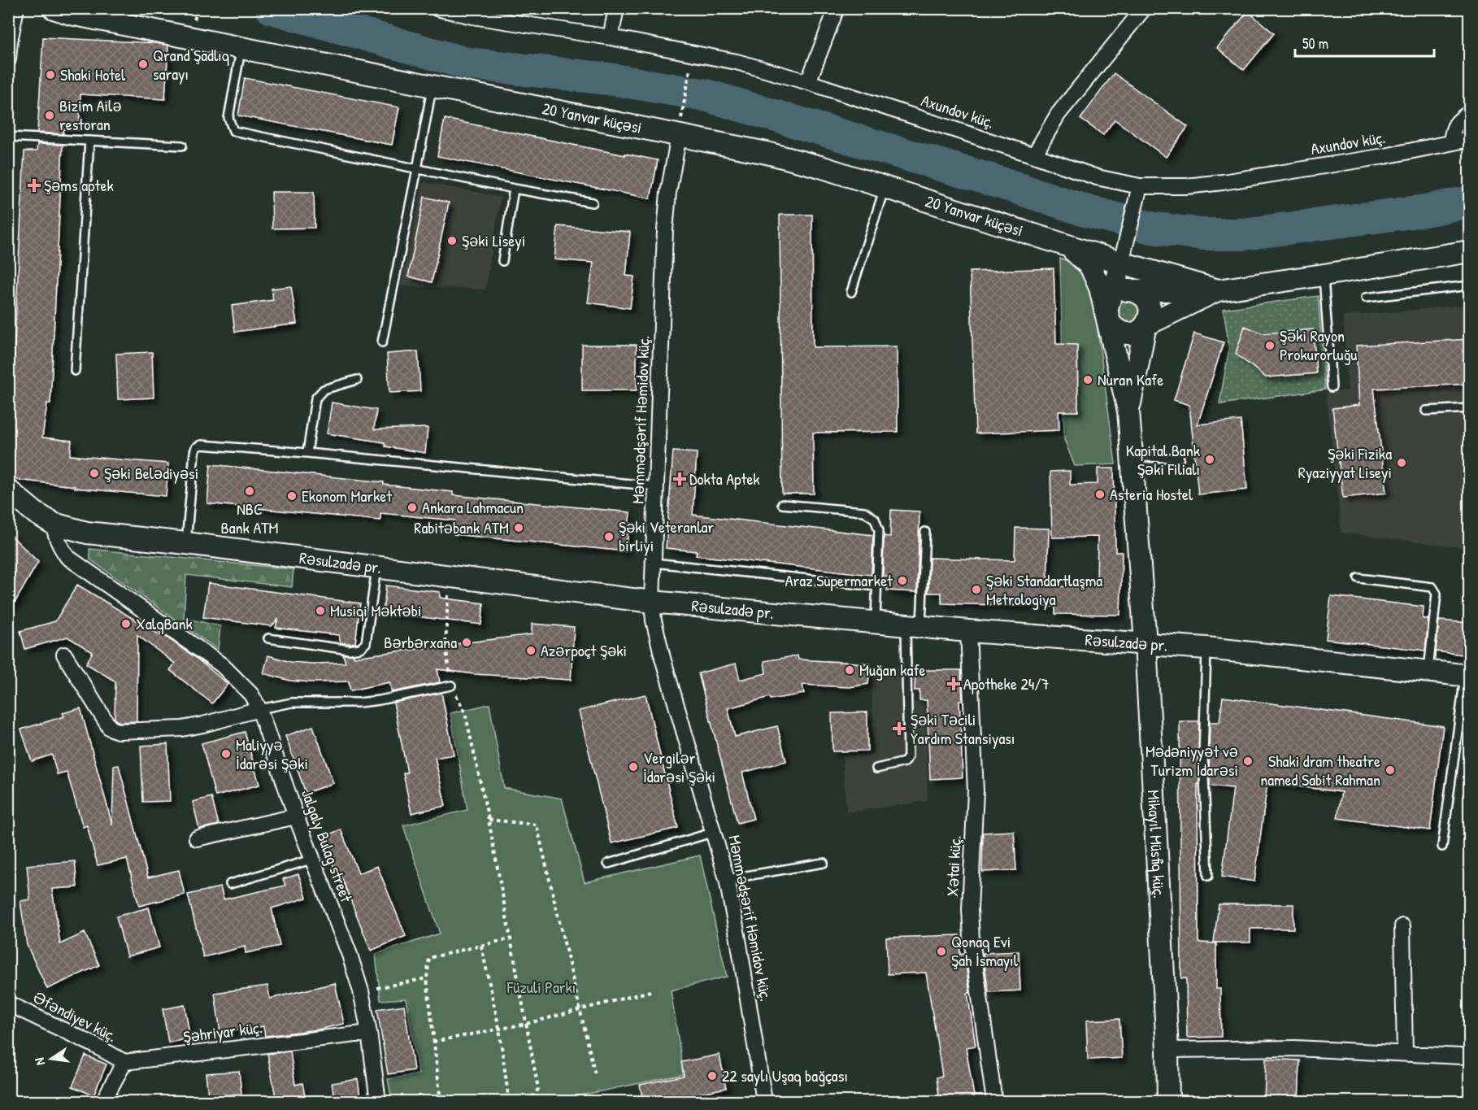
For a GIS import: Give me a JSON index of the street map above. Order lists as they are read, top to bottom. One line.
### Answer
{"streets":{"main road":["20 Yanvar küçəsi","Rəsulzadə pr.","Mikayıl Müsfiq küç."],"street":["Axundov küç.","Məmmədşərif Həmidov küç.","Jalgaly Bulag street","Xətai küç.","Əfəndiyev küç.","Şəhriyar küç."]},"crossings":[["20 Yanvar küçəsi","Məmmədşərif Həmidov küç."],["Məmmədşərif Həmidov küç.","Rəsulzadə pr."],["Rəsulzadə pr.","Mikayıl Müsfiq küç."],["Rəsulzadə pr.","Jalgaly Bulag street"],["Rəsulzadə pr.","Xətai küç."],["Jalgaly Bulag street","Şəhriyar küç."],["Əfəndiyev küç.","Şəhriyar küç."]],"parks":["Füzuli Parkı"],"places":{"other":["Qrand Şadlıq sarayı","Shaki Hotel","Bizim Ailə restoran","Şəki Liseyi","Şəki Rayon Prokurorluğu","Nuran Kafe","Kapital Bank Şəki Filialı","Şəki Fizika Ryaziyyat Liseyi","Şəki Belədiyəsi","NBC Bank ATM","Asteria Hostel","Ekonom Market","Ankara Lahmacun","Rabitəbank ATM","Şəki Veteranlar birliyi","Araz Supermarket","Şəki Standartlaşma Metrologiya","Musiqi Məktəbi","XalqBank","Bərbərxana","Azərpoçt Şəki","Muğan kafe","Maliyyə İdarəsi Şəki","Mədəniyyət və Turizm İdarəsi","Vergilər İdarəsi Şəki","Shaki dram theatre named Sabit Rahman","Qonaq Evi Şah İsmayıl","22 saylı Uşaq bağçası"],"health":["Şəms aptek","Dokta Aptek","Apotheke 24/7","Şəki Təcili Yardım Stansiyası"]},"scale_bar":"50 m","north":"left"}
